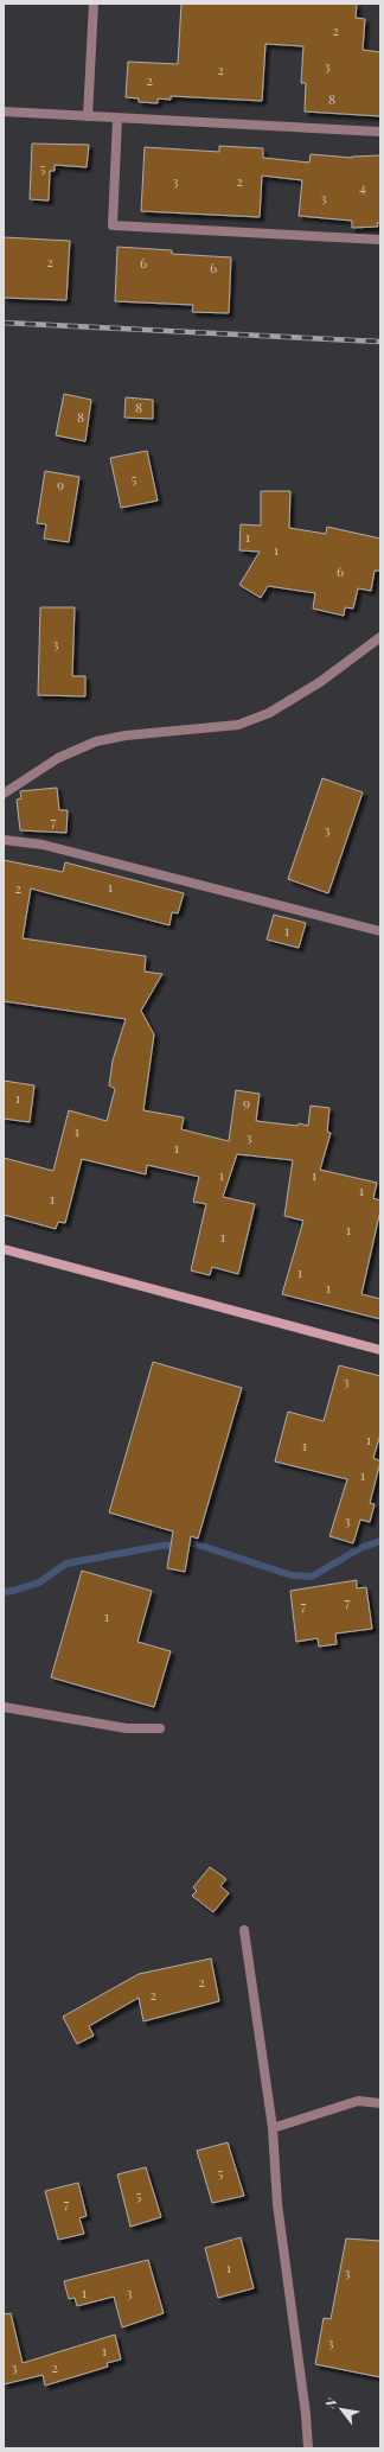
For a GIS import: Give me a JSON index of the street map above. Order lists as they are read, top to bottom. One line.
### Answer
{"house_numbers":["2","3","2","2","8","5","3","2","4","3","2","6","6","8","8","5","9","1","1","6","3","7","3","1","2","1","1","9","1","3","1","1","1","1","1","1","1","1","1","3","1","1","1","3","7","7","1","2","2","5","5","7","1","3","1","3","3","1","3","2"],"north":"top left"}
